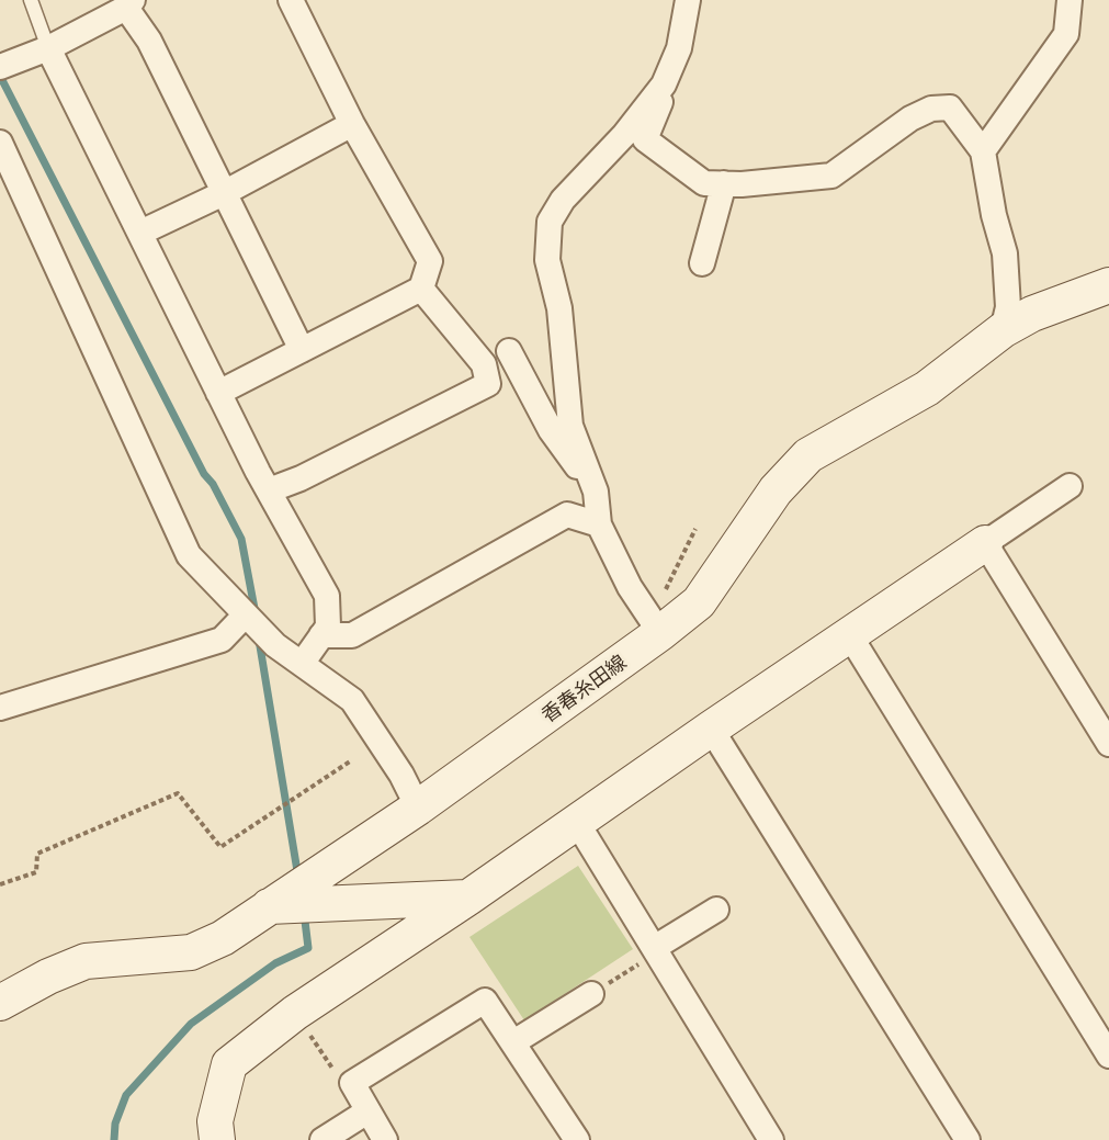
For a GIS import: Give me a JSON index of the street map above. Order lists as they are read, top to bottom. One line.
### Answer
{"streets":{"main road":["香春糸田線"]}}
